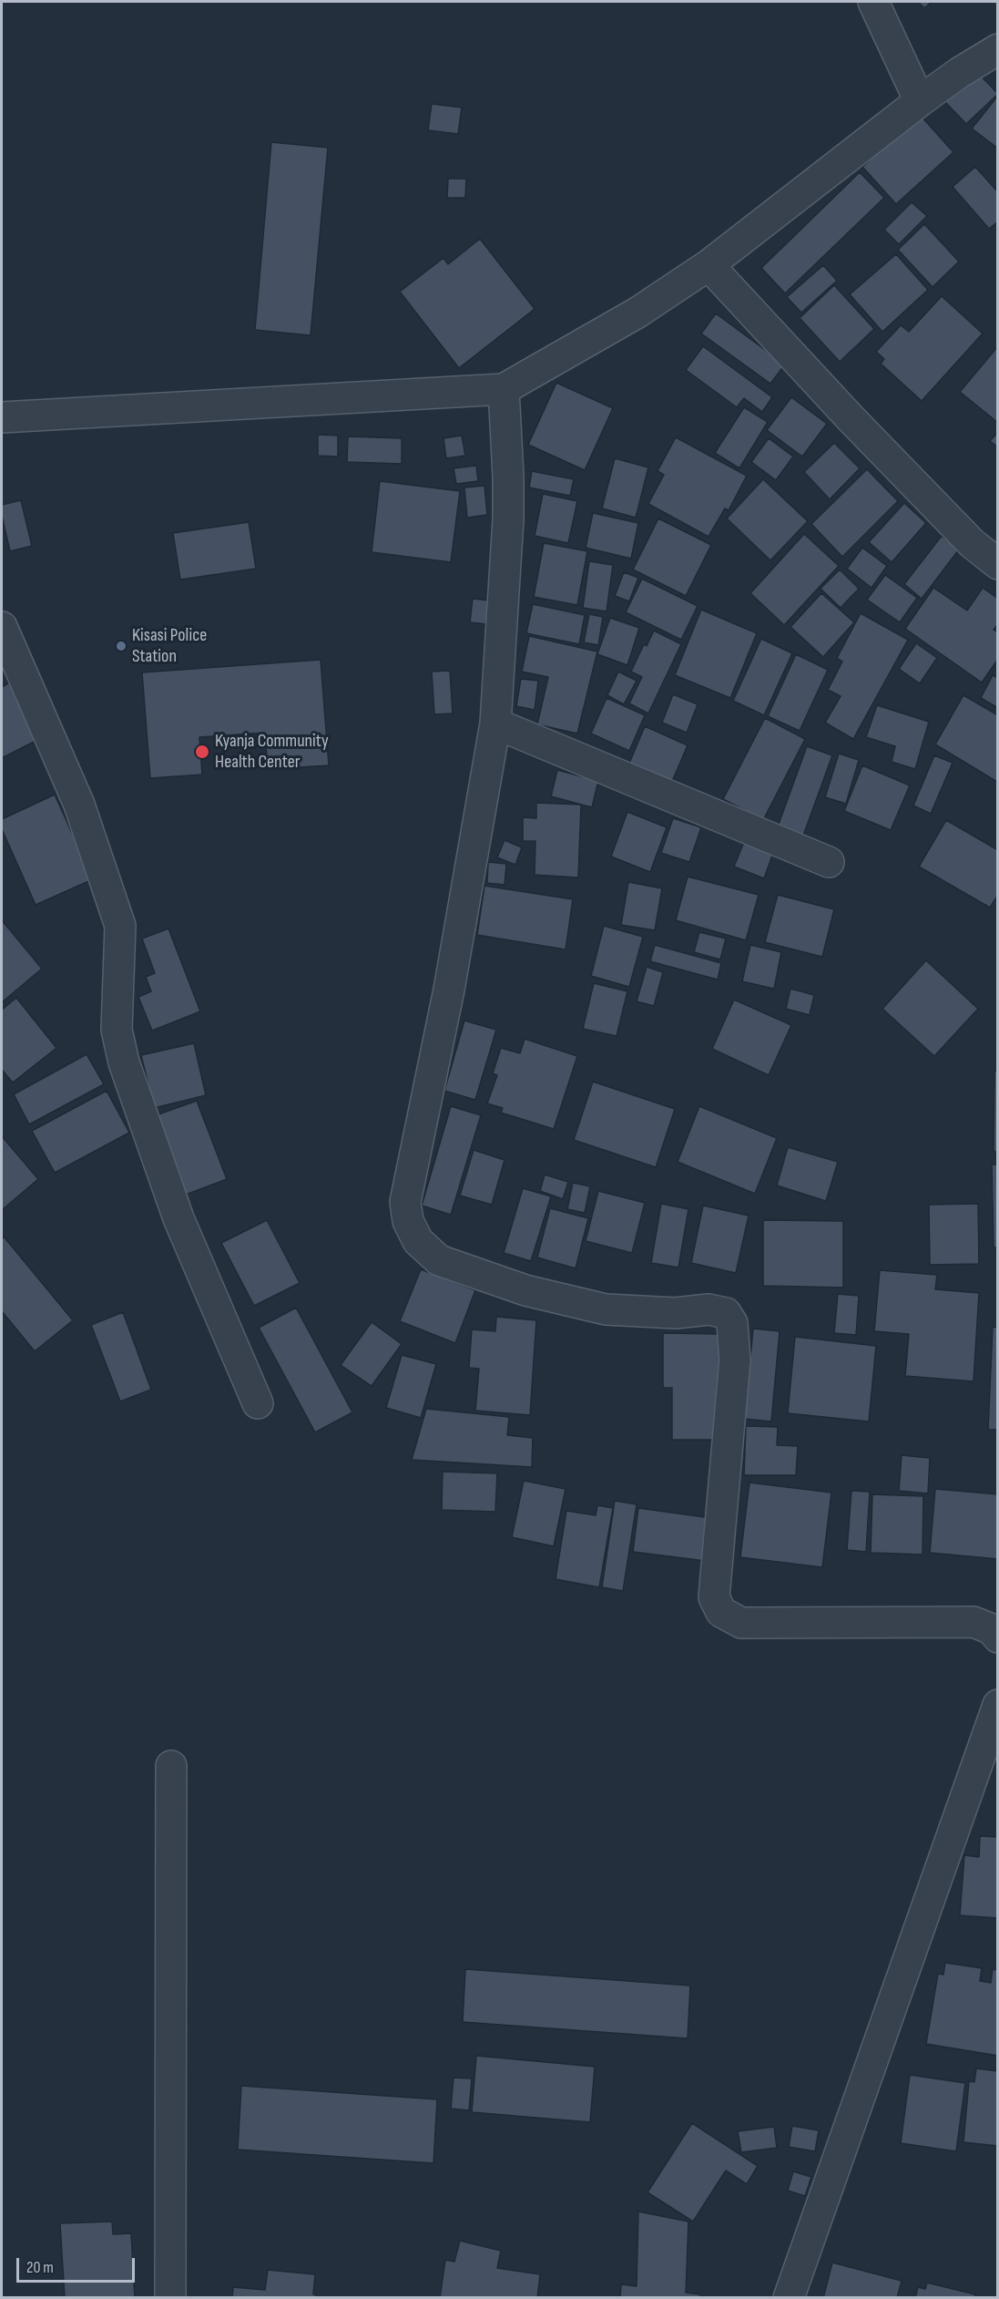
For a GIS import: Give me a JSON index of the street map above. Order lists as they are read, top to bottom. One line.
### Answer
{"places":["Kisasi Police Station","Kyanja Community Health Center"],"scale_bar":"20 m"}
